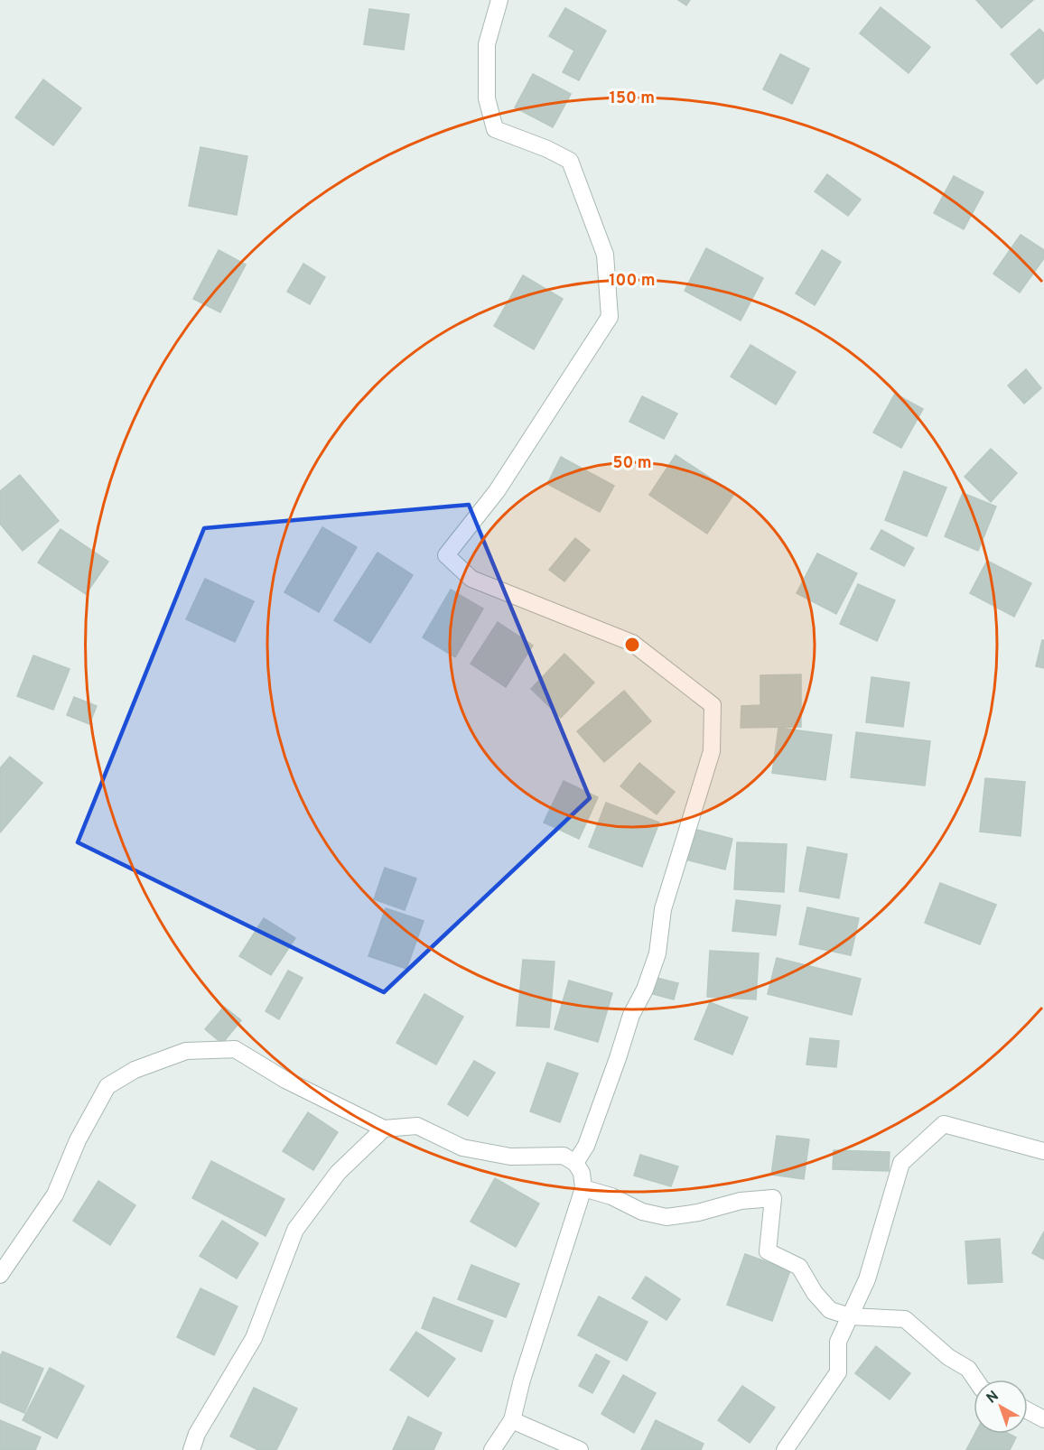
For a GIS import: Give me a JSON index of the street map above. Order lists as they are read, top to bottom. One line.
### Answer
{"north":"top left","rings":["150 m","100 m","50 m"]}
